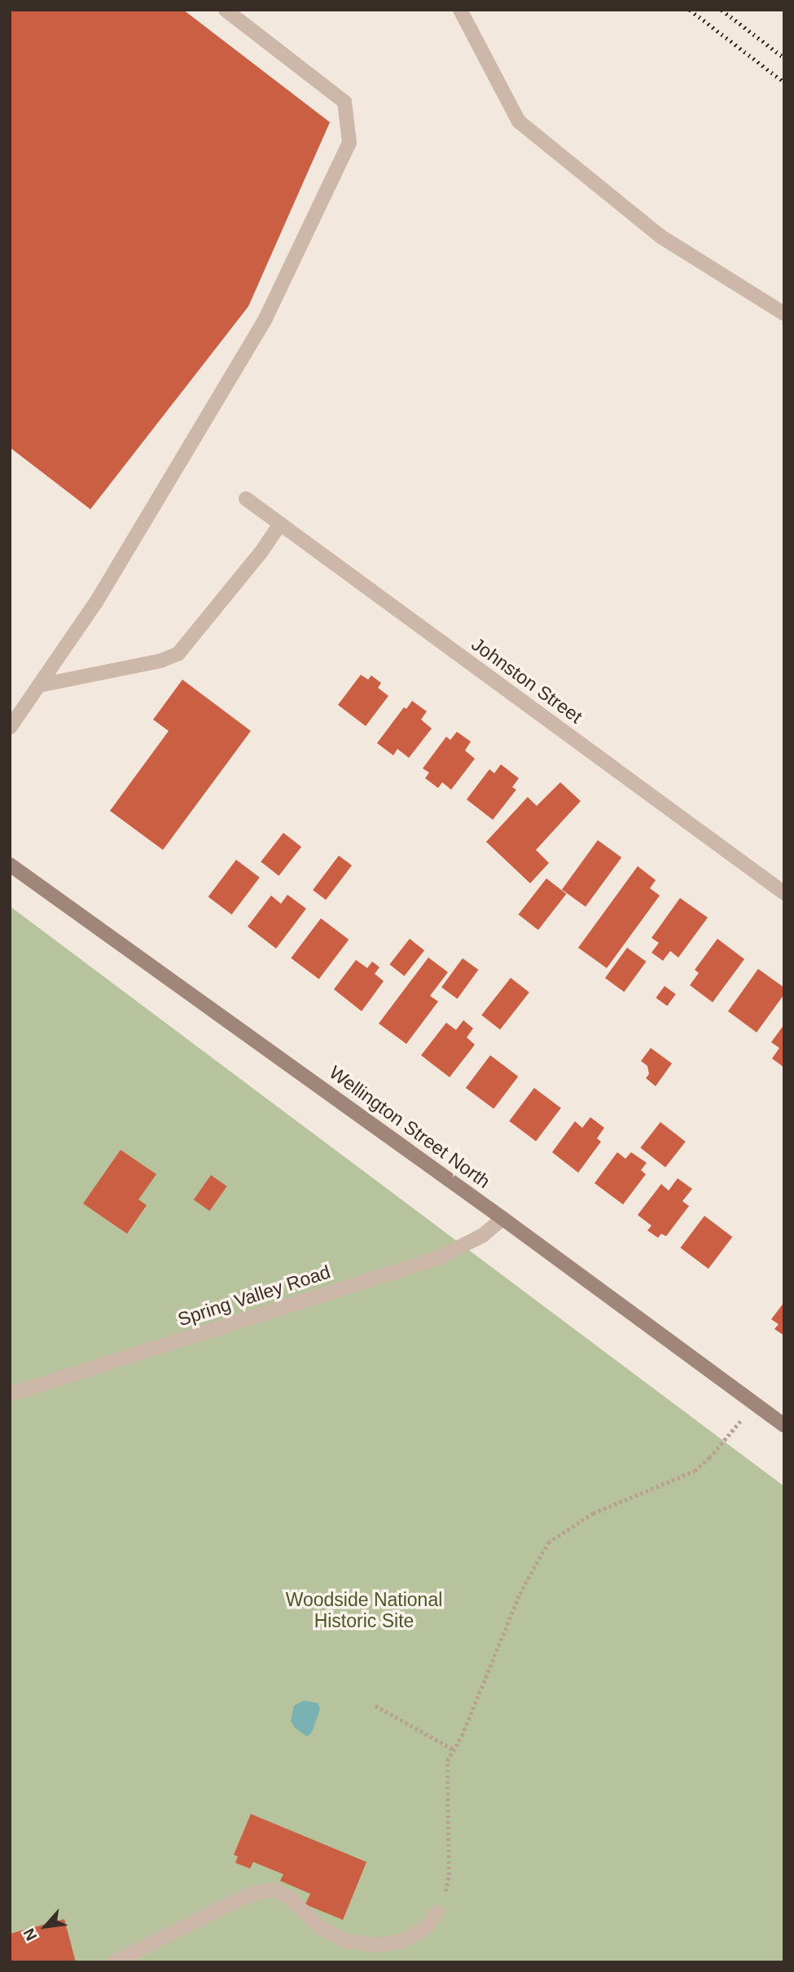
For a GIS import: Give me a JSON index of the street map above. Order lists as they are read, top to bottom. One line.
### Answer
{"streets":{"street":["Johnston Street","Wellington Street North","Spring Valley Road"]},"crossings":[["Wellington Street North","Spring Valley Road"]],"parks":["Woodside National Historic Site"],"north":"bottom left"}
